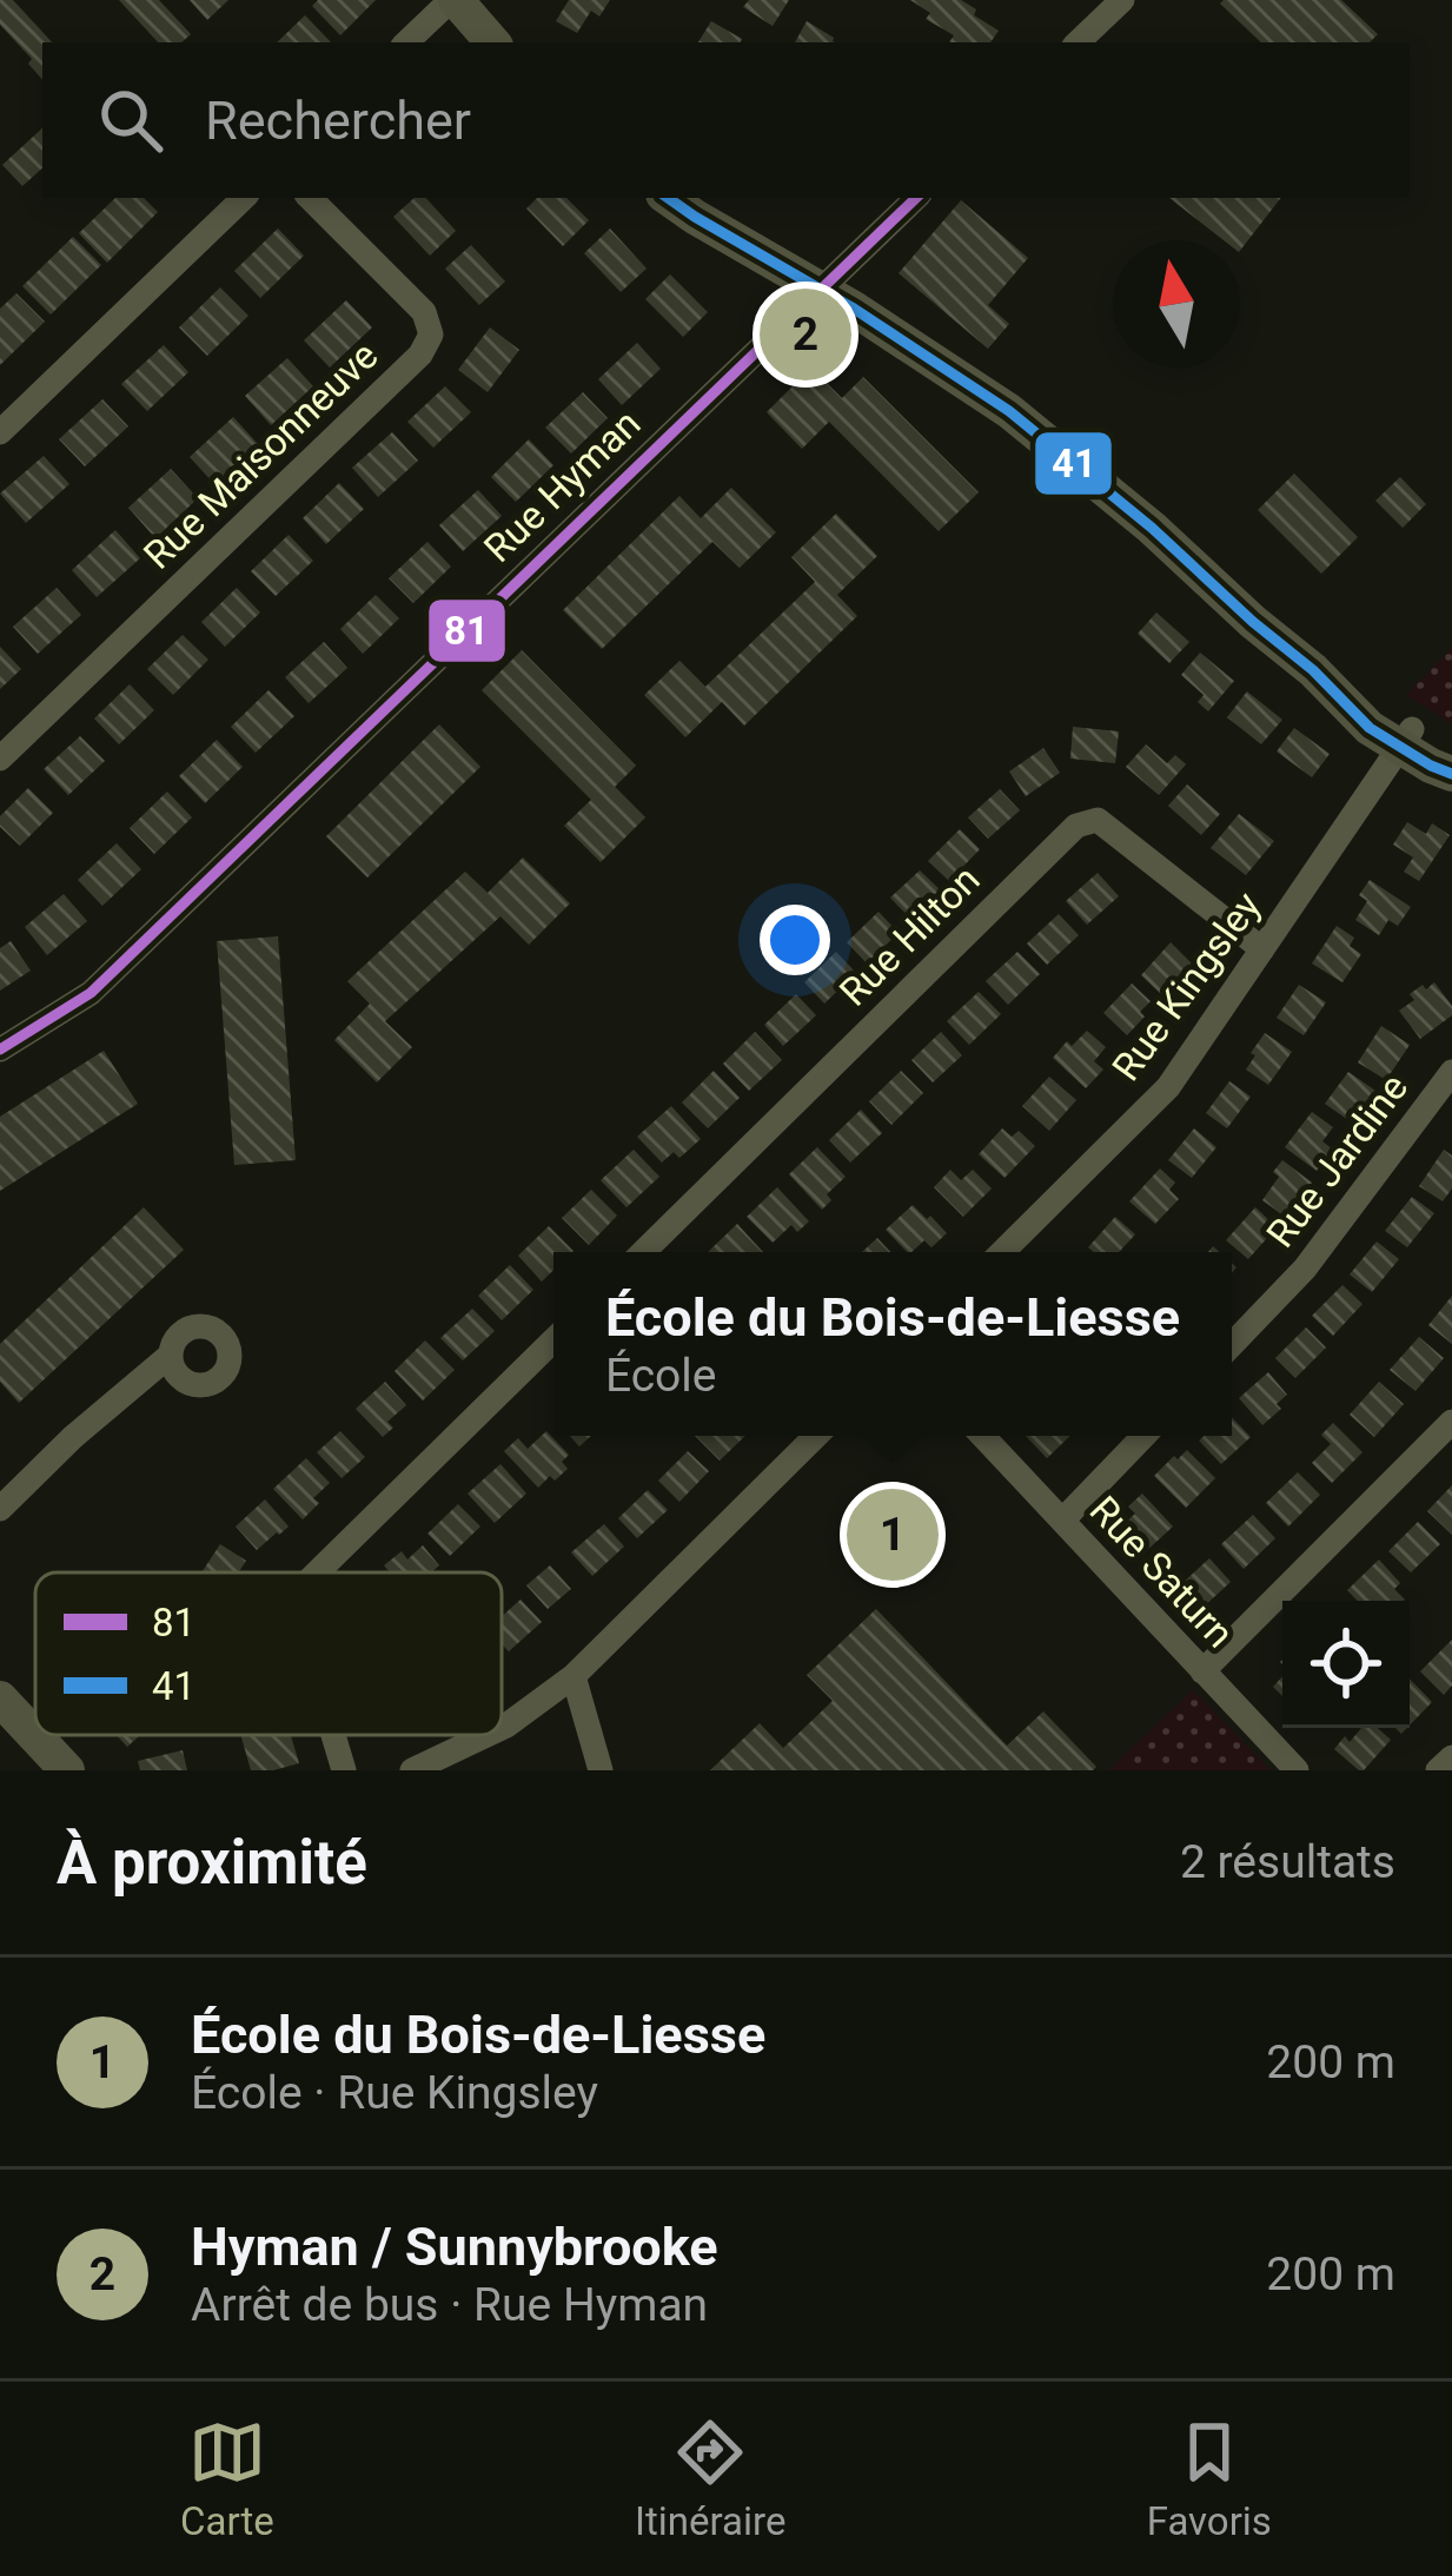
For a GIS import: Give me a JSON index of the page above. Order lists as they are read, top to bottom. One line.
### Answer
{"streets":{"street":["Rue Maisonneuve","Rue Hyman","Rue Hilton","Rue Kingsley","Rue Jardine","Rue Saturn"]},"crossings":[["Rue Hilton","Rue Kingsley"]],"lines":["transit line 81","transit line 41"],"legend":["81","41"],"north":"top","page":{"search":"Rechercher","pins":["2","1"],"popup":["École du Bois-de-Liesse","École"],"heading":["À proximité","2 résultats"],"list":[{"mark":"1","name":"École du Bois-de-Liesse","note":"École · Rue Kingsley","value":"200 m"},{"mark":"2","name":"Hyman / Sunnybrooke","note":"Arrêt de bus · Rue Hyman","value":"200 m"}],"nav":["Carte","Itinéraire","Favoris"]}}
